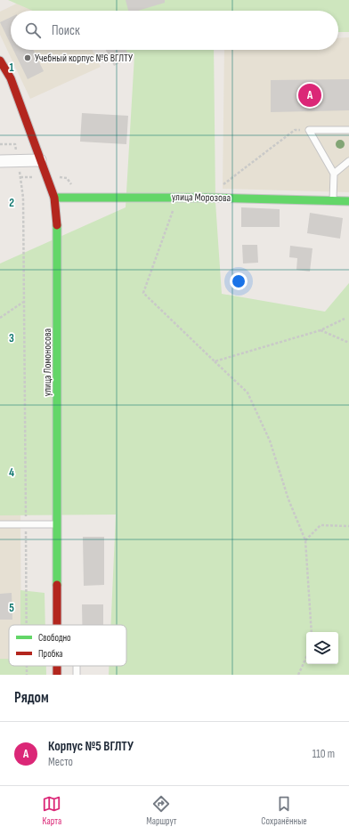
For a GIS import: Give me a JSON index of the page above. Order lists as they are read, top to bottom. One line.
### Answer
{"streets":{"main road":["улица Морозова","улица Ломоносова"]},"crossings":[["улица Морозова","улица Ломоносова"]],"places":["Учебный корпус №6 ВГЛТУ"],"legend":["Свободно","Пробка"],"page":{"search":"Поиск","pins":"A","heading":"Рядом","list":[{"mark":"A","name":"Корпус №5 ВГЛТУ","note":"Место","value":"110 m"}],"nav":["Карта","Маршрут","Сохранённые"]},"grid":{"rows":["1","2","3","4","5"]}}
